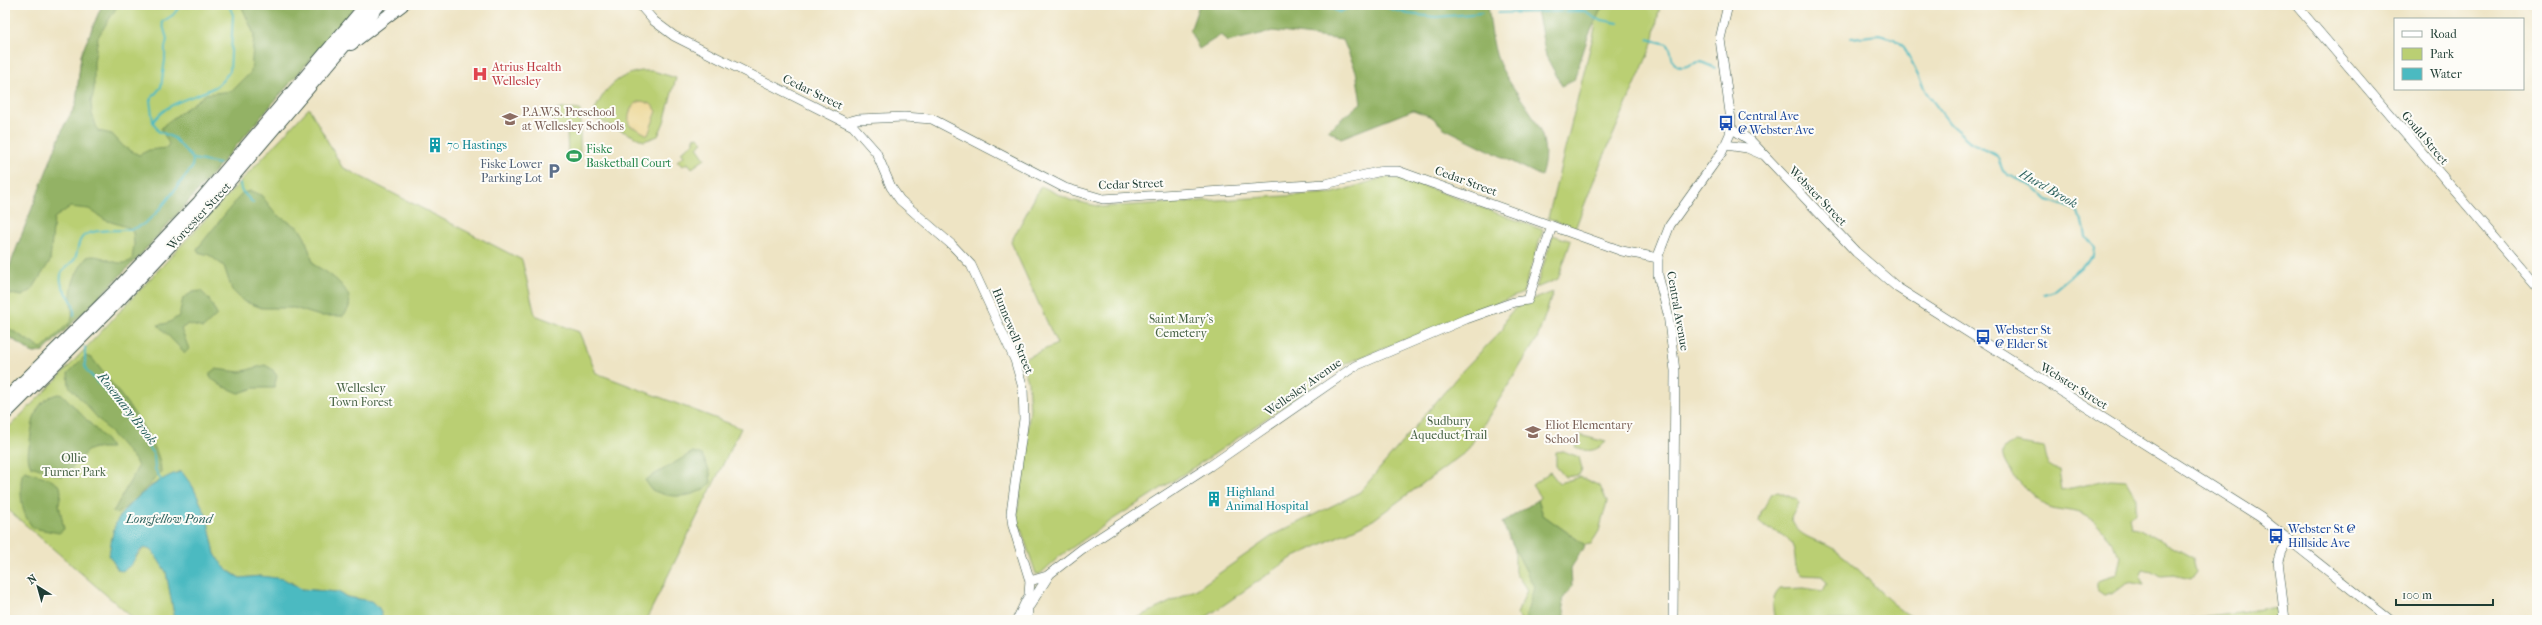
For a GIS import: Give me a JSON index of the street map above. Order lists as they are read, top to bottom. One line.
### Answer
{"streets":{"highway":["Worcester Street"],"street":["Cedar Street","Gould Street","Webster Street","Central Avenue","Hunnewell Street","Wellesley Avenue"]},"crossings":[["Cedar Street","Central Avenue"],["Cedar Street","Hunnewell Street"],["Cedar Street","Wellesley Avenue"],["Webster Street","Central Avenue"]],"water":["Hurd Brook","Rosemary Brook","Longfellow Pond"],"parks":["Saint Mary's Cemetery","Wellesley Town Forest","Sudbury Aqueduct Trail","Ollie Turner Park"],"places":{"hospital":["Atrius Health Wellesley"],"school or university":["P.A.W.S. Preschool at Wellesley Schools","Eliot Elementary School"],"bus stop":["Central Ave @ Webster Ave","Webster St @ Elder St","Webster St @ Hillside Ave"],"building":["70 Hastings","Highland Animal Hospital"],"sports":["Fiske Basketball Court"],"parking":["Fiske Lower Parking Lot"]},"legend":["Road","Park","Water"],"scale_bar":"100 m","north":"top left"}
